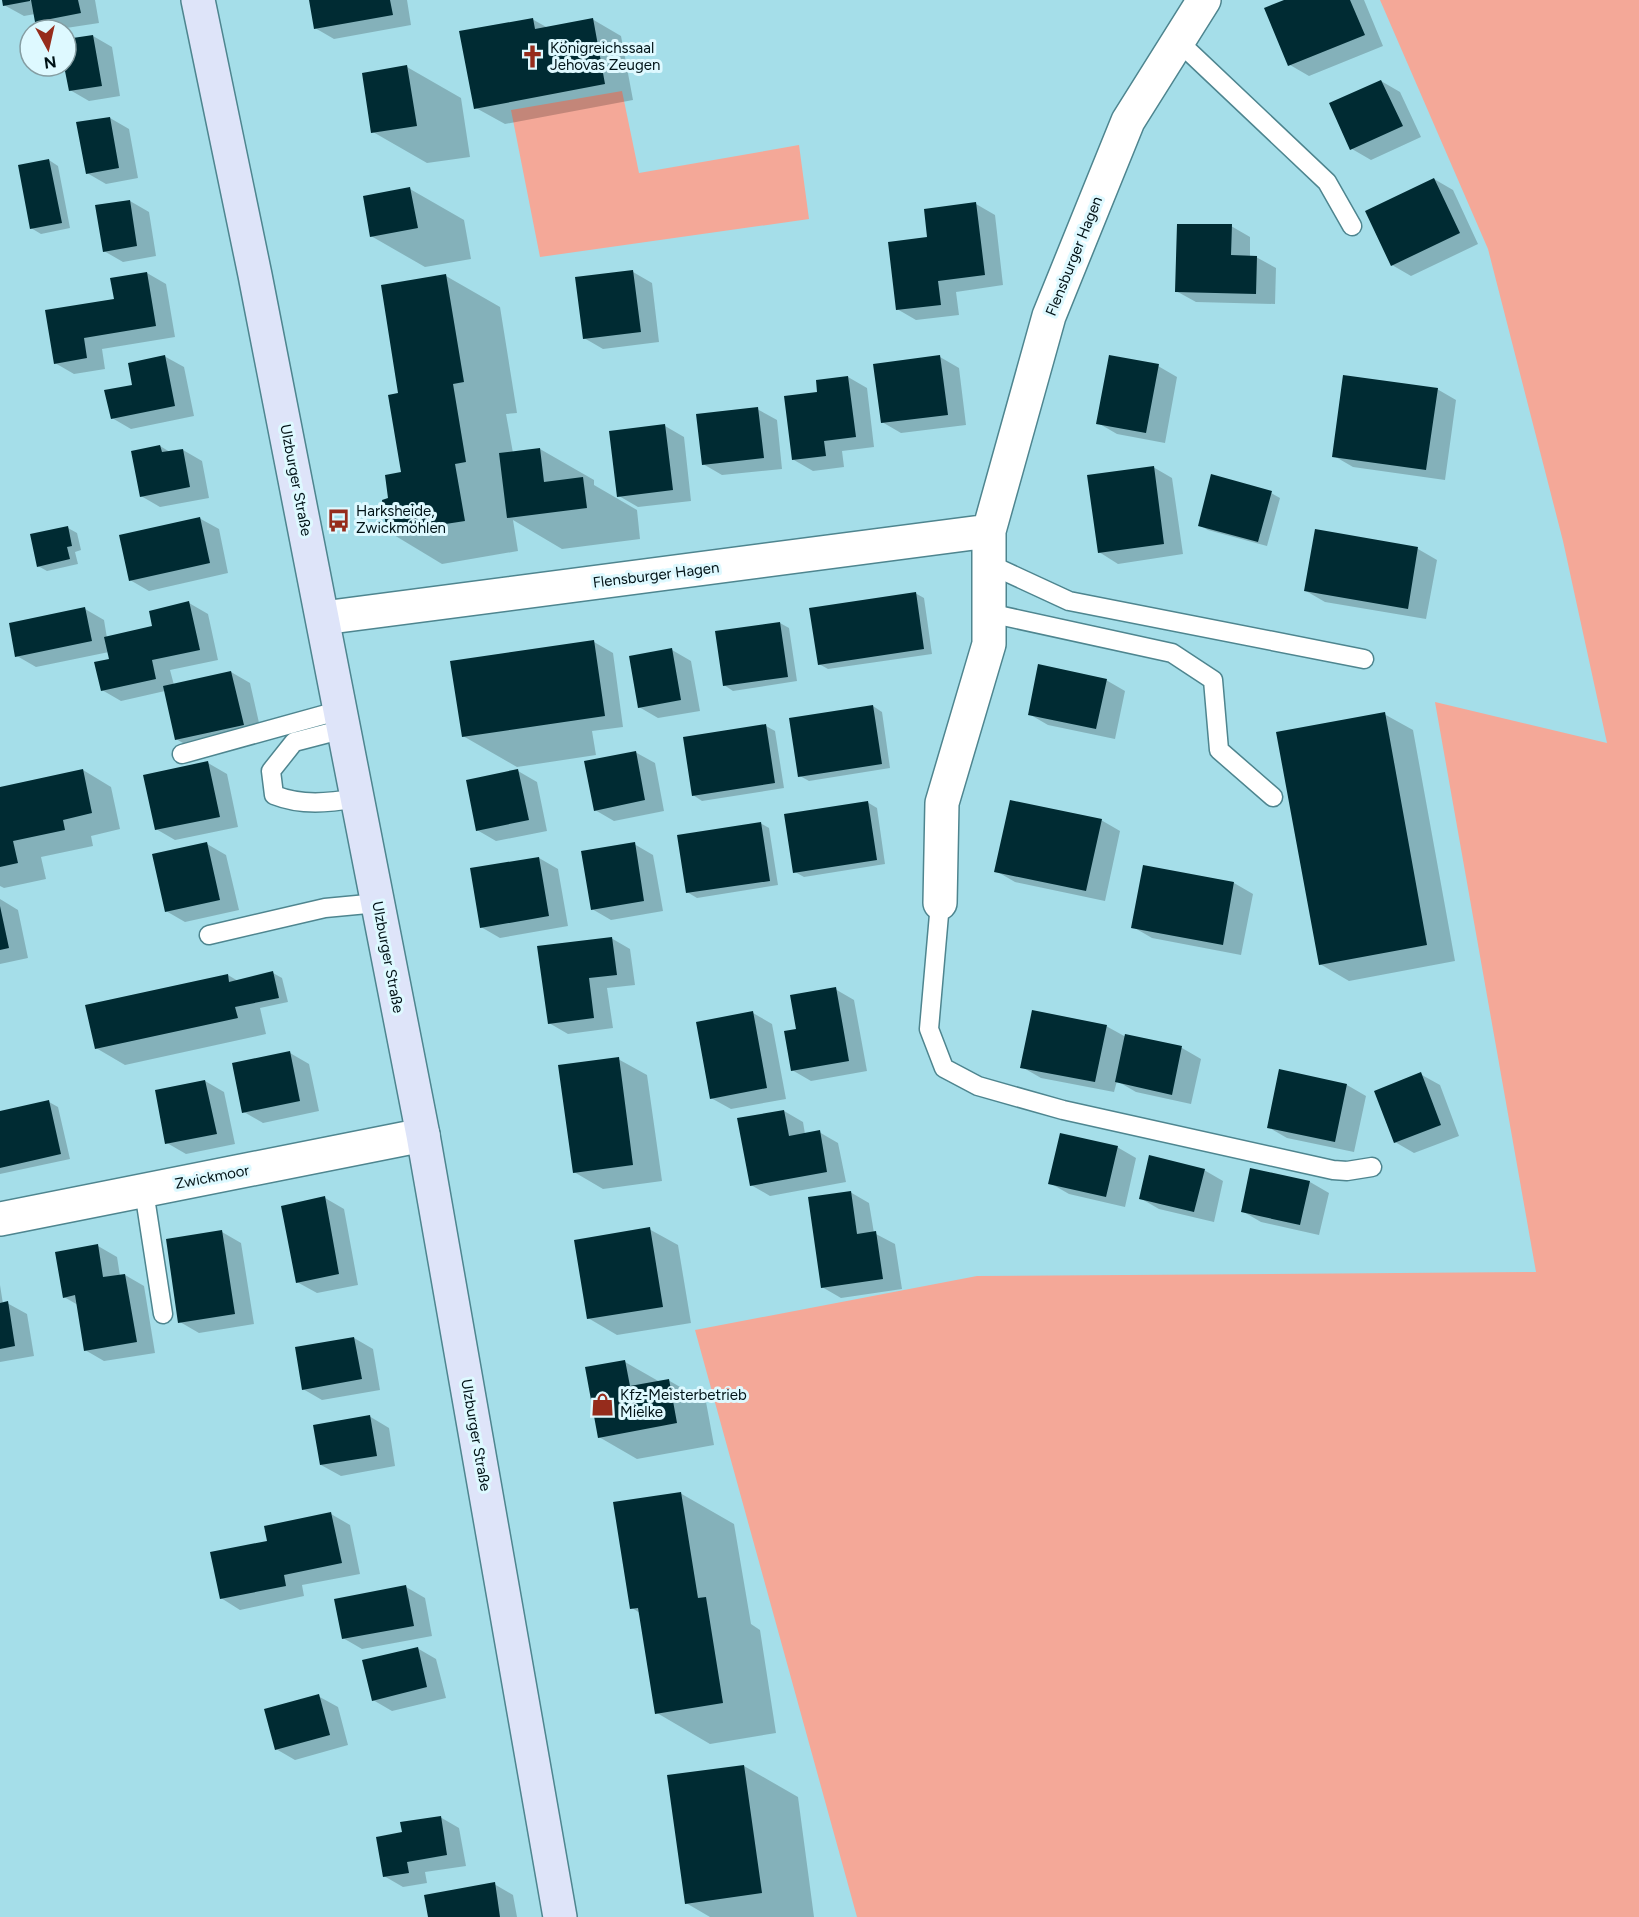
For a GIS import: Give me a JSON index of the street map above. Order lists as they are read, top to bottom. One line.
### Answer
{"streets":{"main road":["Ulzburger Straße"],"street":["Flensburger Hagen","Zwickmoor"]},"crossings":[["Flensburger Hagen","Ulzburger Straße"],["Ulzburger Straße","Zwickmoor"]],"places":{"church":["Königreichssaal Jehovas Zeugen"],"bus stop":["Harksheide, Zwickmöhlen"],"shop":["Kfz-Meisterbetrieb Mielke"]},"north":"bottom"}
